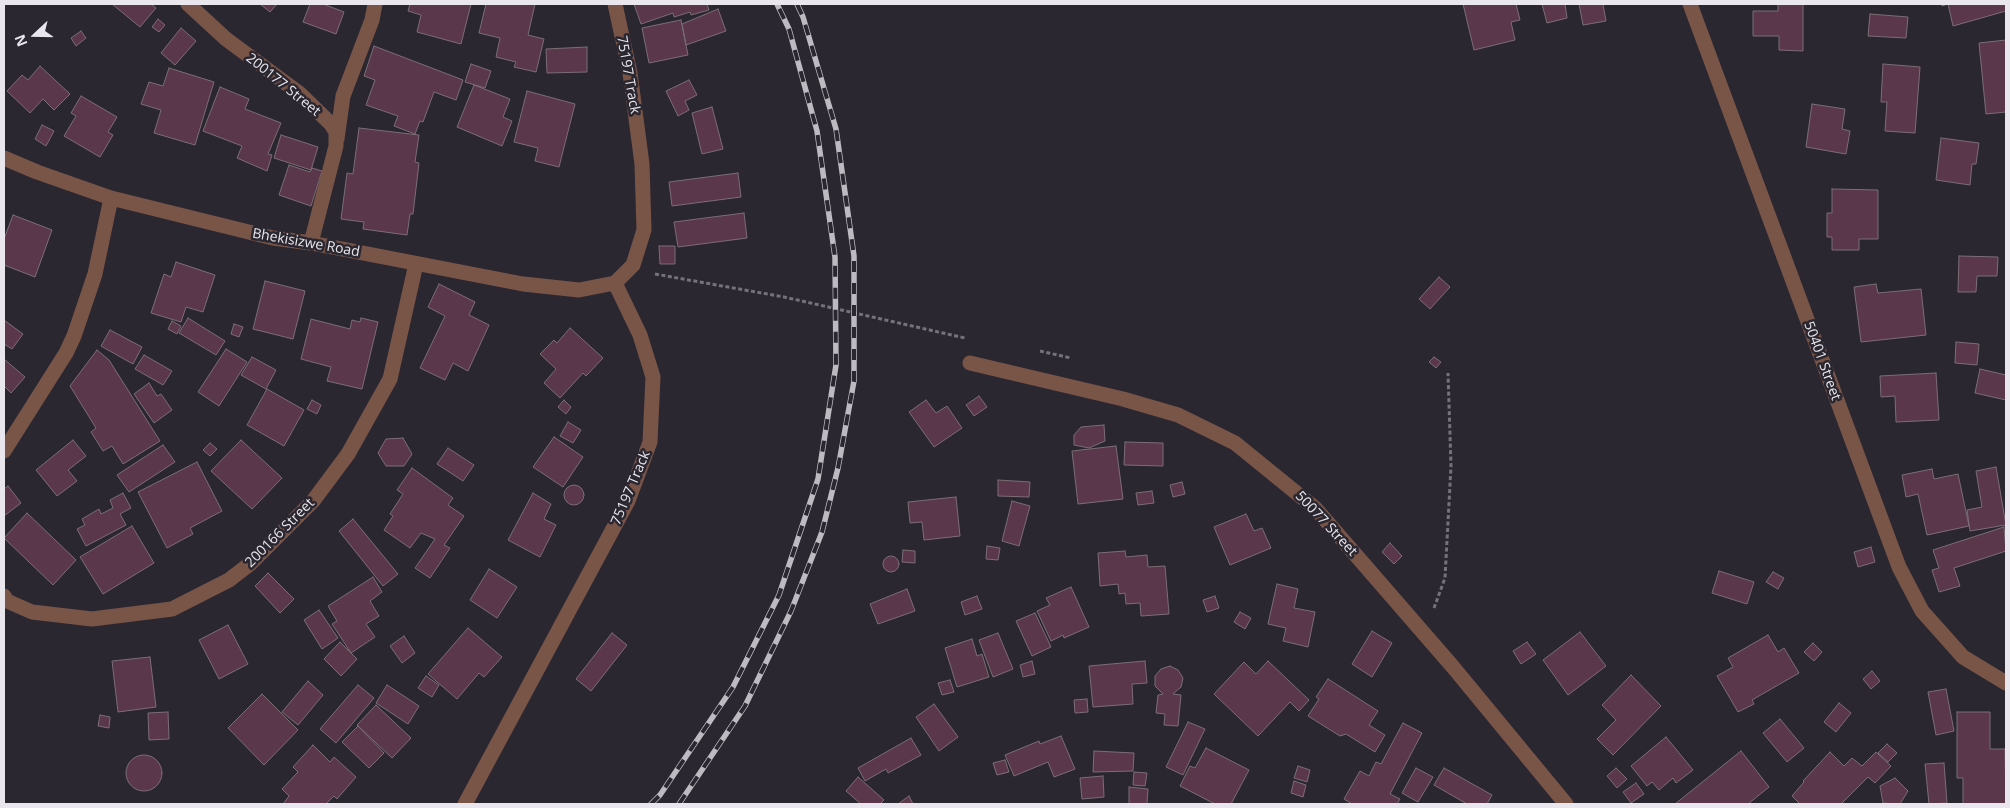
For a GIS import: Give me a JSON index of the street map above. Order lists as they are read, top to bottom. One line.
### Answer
{"streets":{"street":["75197 Track","200177 Street","Bhekisizwe Road","50401 Street","50077 Street","200166 Street"]},"crossings":[["75197 Track","Bhekisizwe Road"],["200177 Street","Bhekisizwe Road"],["Bhekisizwe Road","200166 Street"]],"north":"left"}
